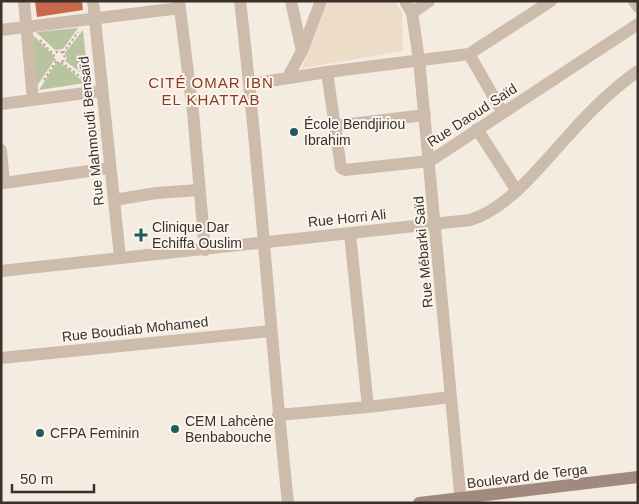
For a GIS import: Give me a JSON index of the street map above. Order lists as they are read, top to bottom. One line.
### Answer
{"streets":{"main road":["Boulevard de Terga"],"street":["Rue Daoud Saïd","Rue Mahmoudi Bensaïd","Rue Horri Ali","Rue Mébarki Saïd","Rue Boudiab Mohamed"]},"crossings":[["Rue Daoud Saïd","Rue Mébarki Saïd"],["Rue Mahmoudi Bensaïd","Rue Horri Ali"],["Rue Horri Ali","Rue Mébarki Saïd"],["Rue Mébarki Saïd","Boulevard de Terga"]],"districts":["CITÉ OMAR IBN EL KHATTAB"],"places":{"other":["École Bendjiriou Ibrahim","CEM Lahcène Benbabouche","CFPA Feminin"],"health":["Clinique Dar Echiffa Ouslim"]},"scale_bar":"50 m"}
